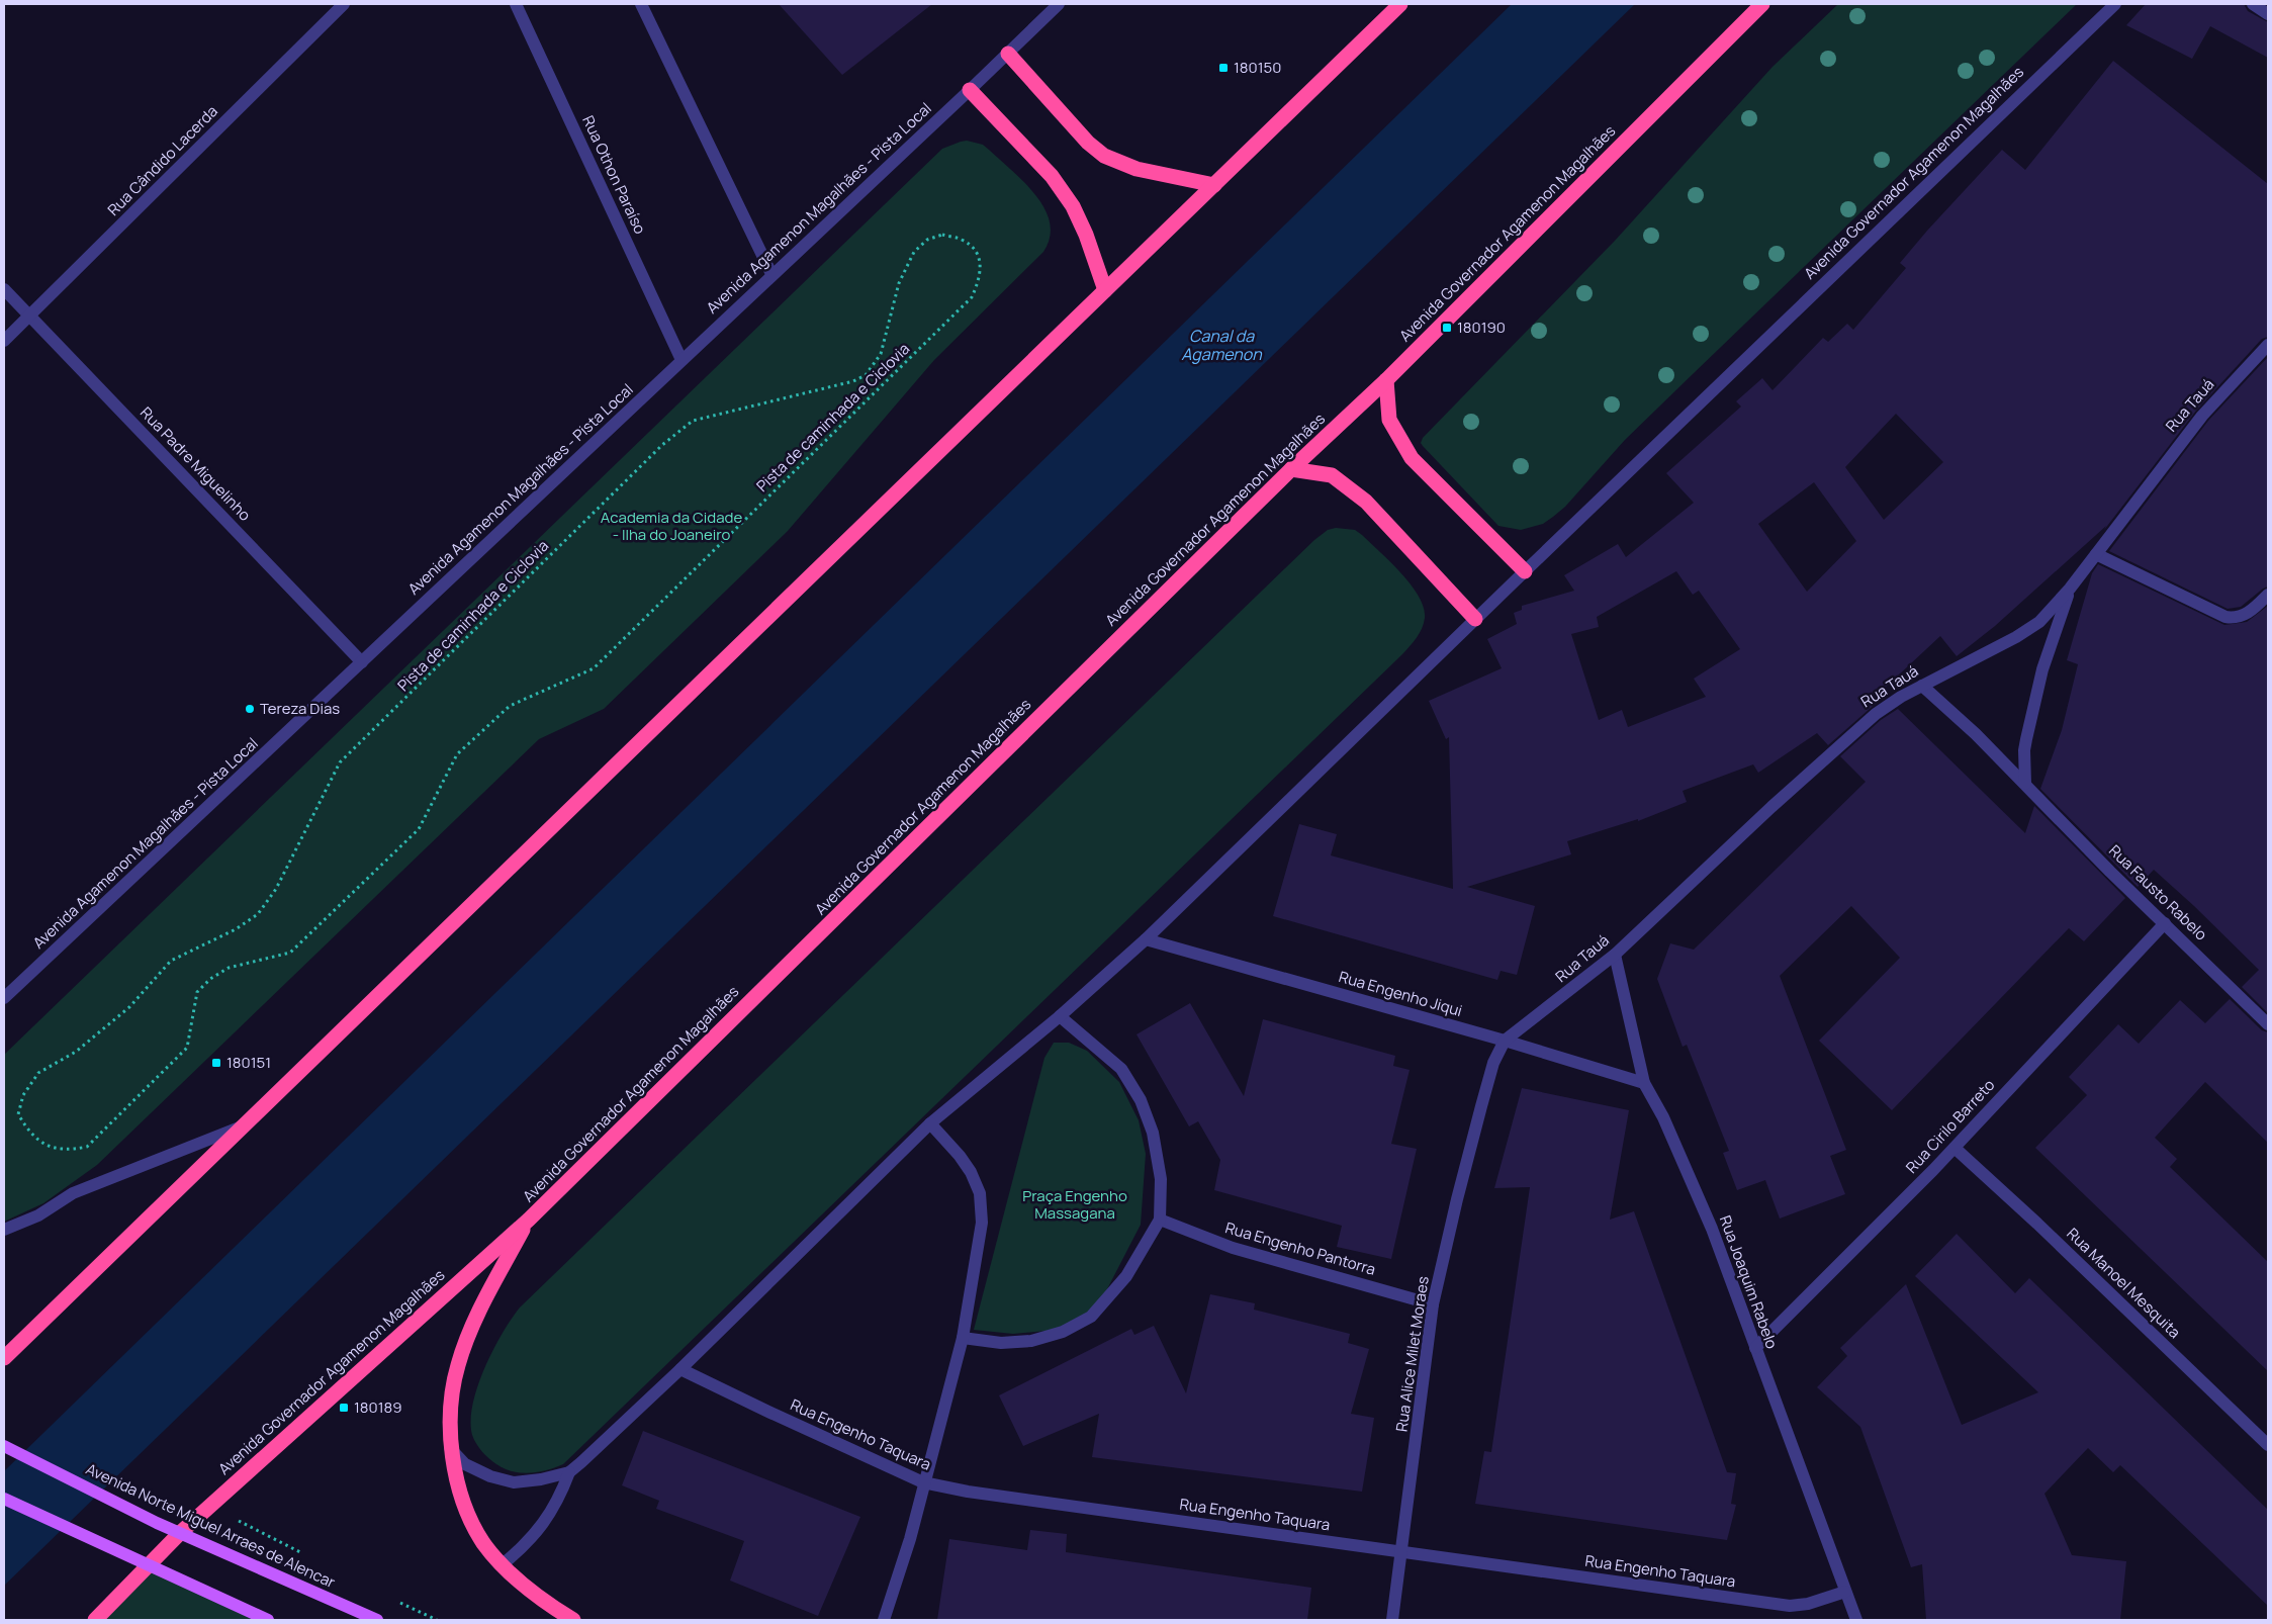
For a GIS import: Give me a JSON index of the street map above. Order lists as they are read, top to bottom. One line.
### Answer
{"streets":{"highway":["Avenida Governador Agamenon Magalhães"],"main road":["Avenida Norte Miguel Arraes de Alencar"],"street":["Rua Cândido Lacerda","Rua Othon Paraíso","Avenida Agamenon Magalhães - Pista Local","Rua Tauá","Rua Padre Miguelinho","Rua Fausto Rabelo","Rua Engenho Jiqui","Rua Cirilo Barreto","Rua Engenho Pantorra","Rua Joaquim Rabelo","Rua Manoel Mesquita","Rua Alice Milet Moraes","Rua Engenho Taquara"],"path":["Pista de caminhada e Ciclovia"]},"crossings":[["Rua Cândido Lacerda","Rua Padre Miguelinho"],["Avenida Governador Agamenon Magalhães","Rua Engenho Jiqui"],["Avenida Governador Agamenon Magalhães","Rua Engenho Taquara"],["Rua Othon Paraíso","Avenida Agamenon Magalhães - Pista Local"],["Avenida Agamenon Magalhães - Pista Local","Rua Padre Miguelinho"],["Rua Tauá","Rua Fausto Rabelo"],["Rua Tauá","Rua Engenho Jiqui"],["Rua Tauá","Rua Joaquim Rabelo"],["Rua Tauá","Rua Alice Milet Moraes"],["Rua Fausto Rabelo","Rua Cirilo Barreto"],["Rua Engenho Jiqui","Rua Joaquim Rabelo"],["Rua Engenho Jiqui","Rua Alice Milet Moraes"],["Rua Cirilo Barreto","Rua Joaquim Rabelo"],["Rua Cirilo Barreto","Rua Manoel Mesquita"],["Rua Engenho Pantorra","Rua Alice Milet Moraes"],["Rua Joaquim Rabelo","Rua Engenho Taquara"],["Rua Alice Milet Moraes","Rua Engenho Taquara"]],"water":["Canal da Agamenon"],"parks":["Academia da Cidade - Ilha do Joaneiro","Praça Engenho Massagana"],"places":{"transit":["180150","180190","180151","180189"],"other":["Tereza Dias"]}}
